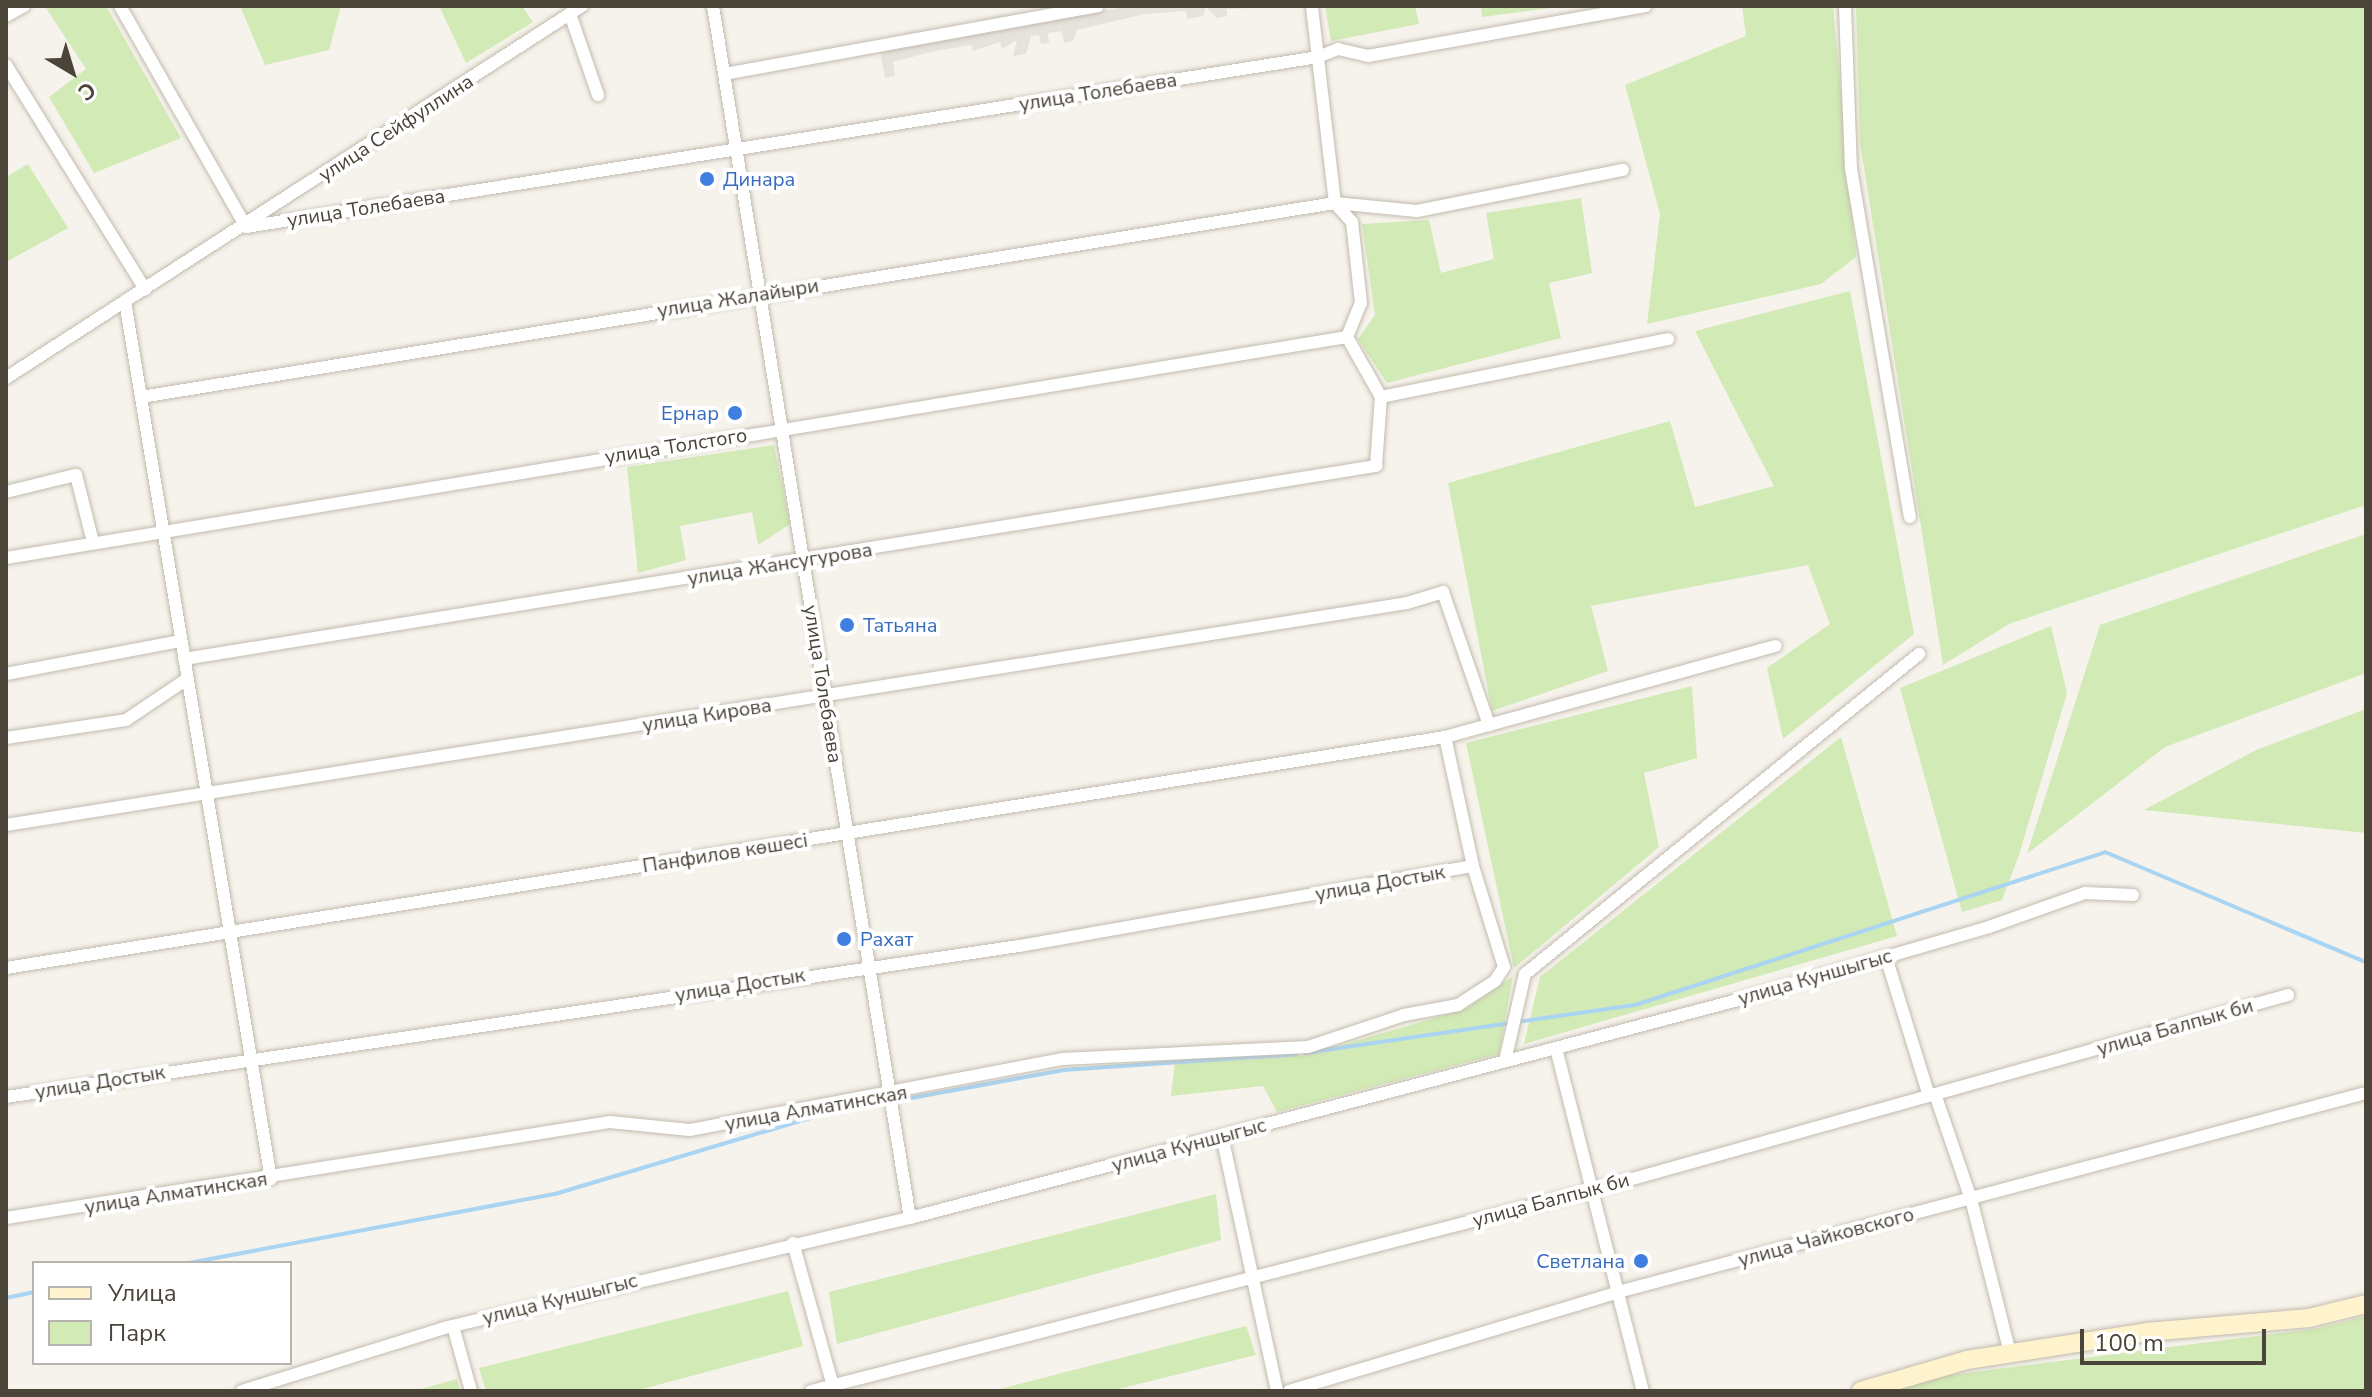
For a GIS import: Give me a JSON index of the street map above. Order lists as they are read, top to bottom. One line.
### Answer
{"streets":{"street":["улица Толебаева","улица Сейфуллина","улица Жалайыри","улица Толстого","улица Жансугурова","улица Кирова","Панфилов көшесі","улица Достык","улица Куншыгыс","улица Балпык би","улица Алматинская","улица Чайковского"]},"crossings":[["улица Толебаева","улица Сейфуллина"],["улица Толебаева","улица Жалайыри"],["улица Толебаева","улица Толстого"],["улица Толебаева","улица Жансугурова"],["улица Толебаева","улица Кирова"],["улица Толебаева","Панфилов көшесі"],["улица Толебаева","улица Достык"],["улица Толебаева","улица Куншыгыс"],["улица Толебаева","улица Алматинская"],["улица Кирова","Панфилов көшесі"],["улица Достык","улица Алматинская"]],"places":["Динара","Ернар","Татьяна","Рахат","Светлана"],"legend":["Улица","Парк"],"scale_bar":"100 m","north":"bottom right"}
